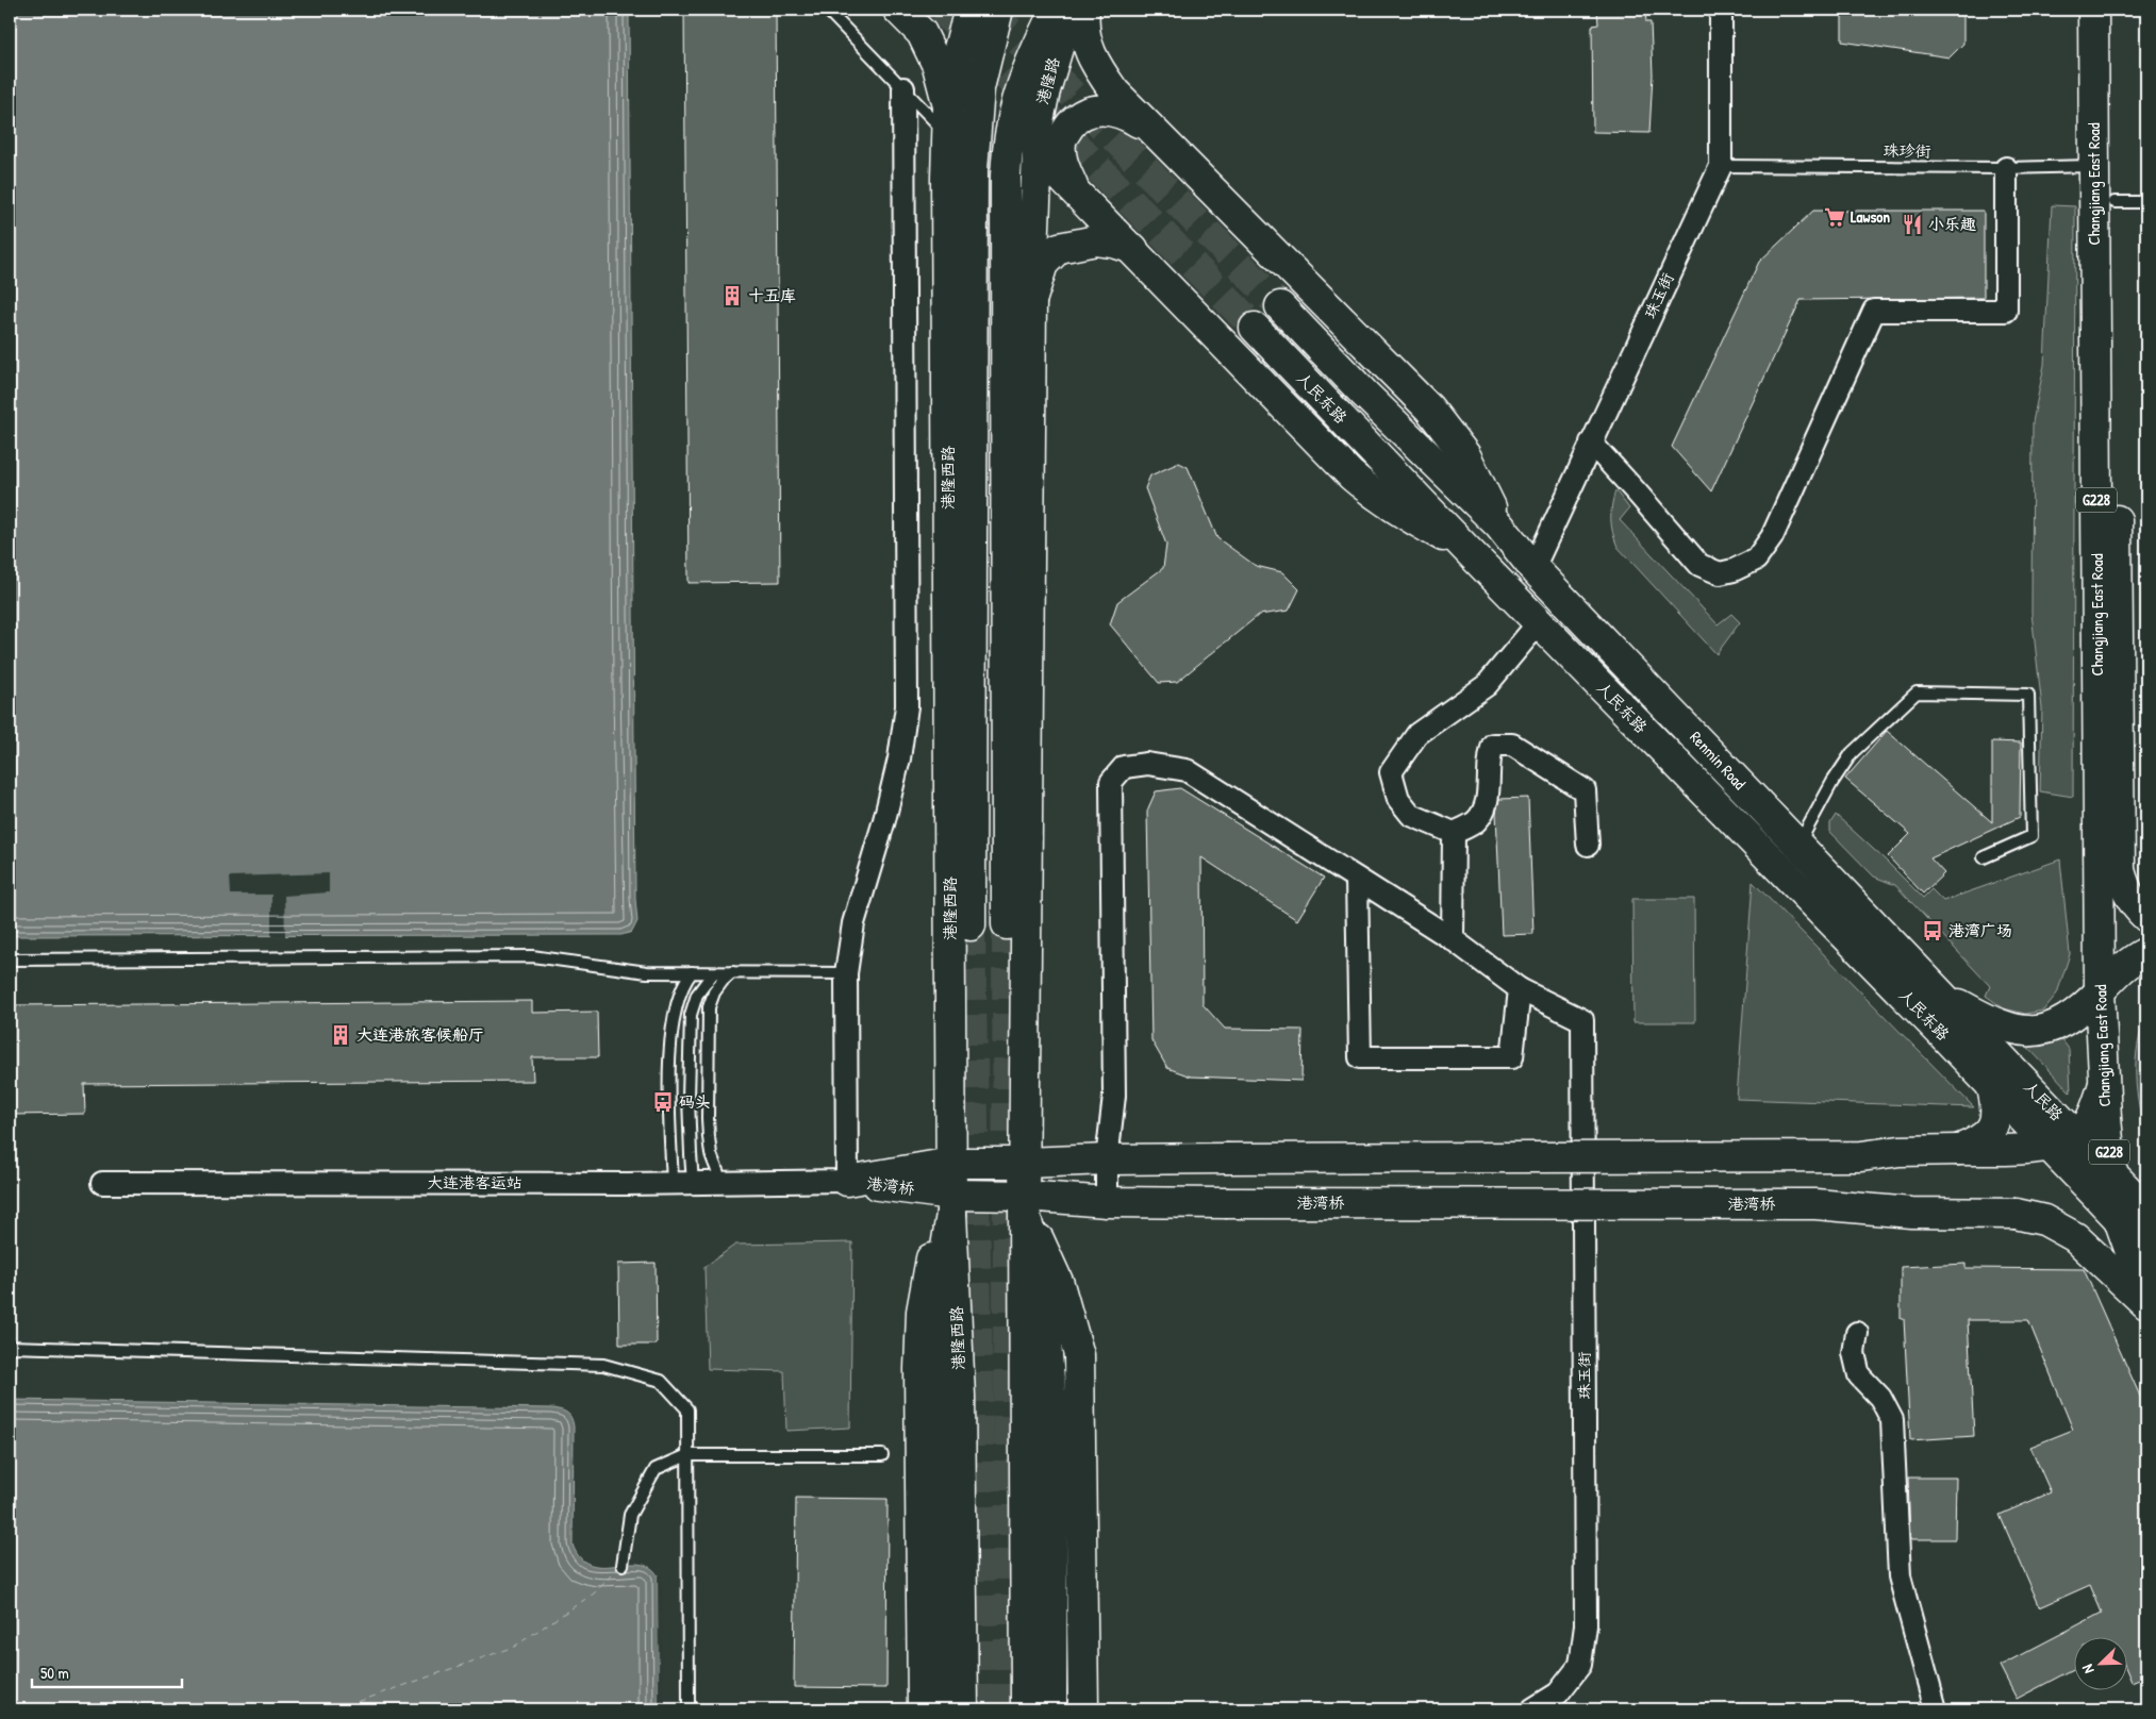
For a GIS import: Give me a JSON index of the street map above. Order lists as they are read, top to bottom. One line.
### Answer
{"streets":{"main road":["港隆路","Changjiang East Road","人民东路","港隆西路","G228","Renmin Road","人民路","港湾桥"],"street":["珠玉街","大连港客运站"],"lane":["珠珍街"]},"crossings":[["珠珍街","Changjiang East Road"],["珠珍街","珠玉街"],["Changjiang East Road","G228"],["Changjiang East Road","人民路"],["珠玉街","Renmin Road"],["人民东路","Renmin Road"],["人民东路","人民路"],["港隆西路","港湾桥"],["G228","人民路"],["Renmin Road","人民路"],["人民路","港湾桥"],["大连港客运站","港湾桥"]],"places":{"supermarket":["Lawson"],"restaurant":["小乐趣"],"building":["十五库","大连港旅客候船厅"],"bus stop":["港湾广场","码头"]},"scale_bar":"50 m","north":"bottom left"}
